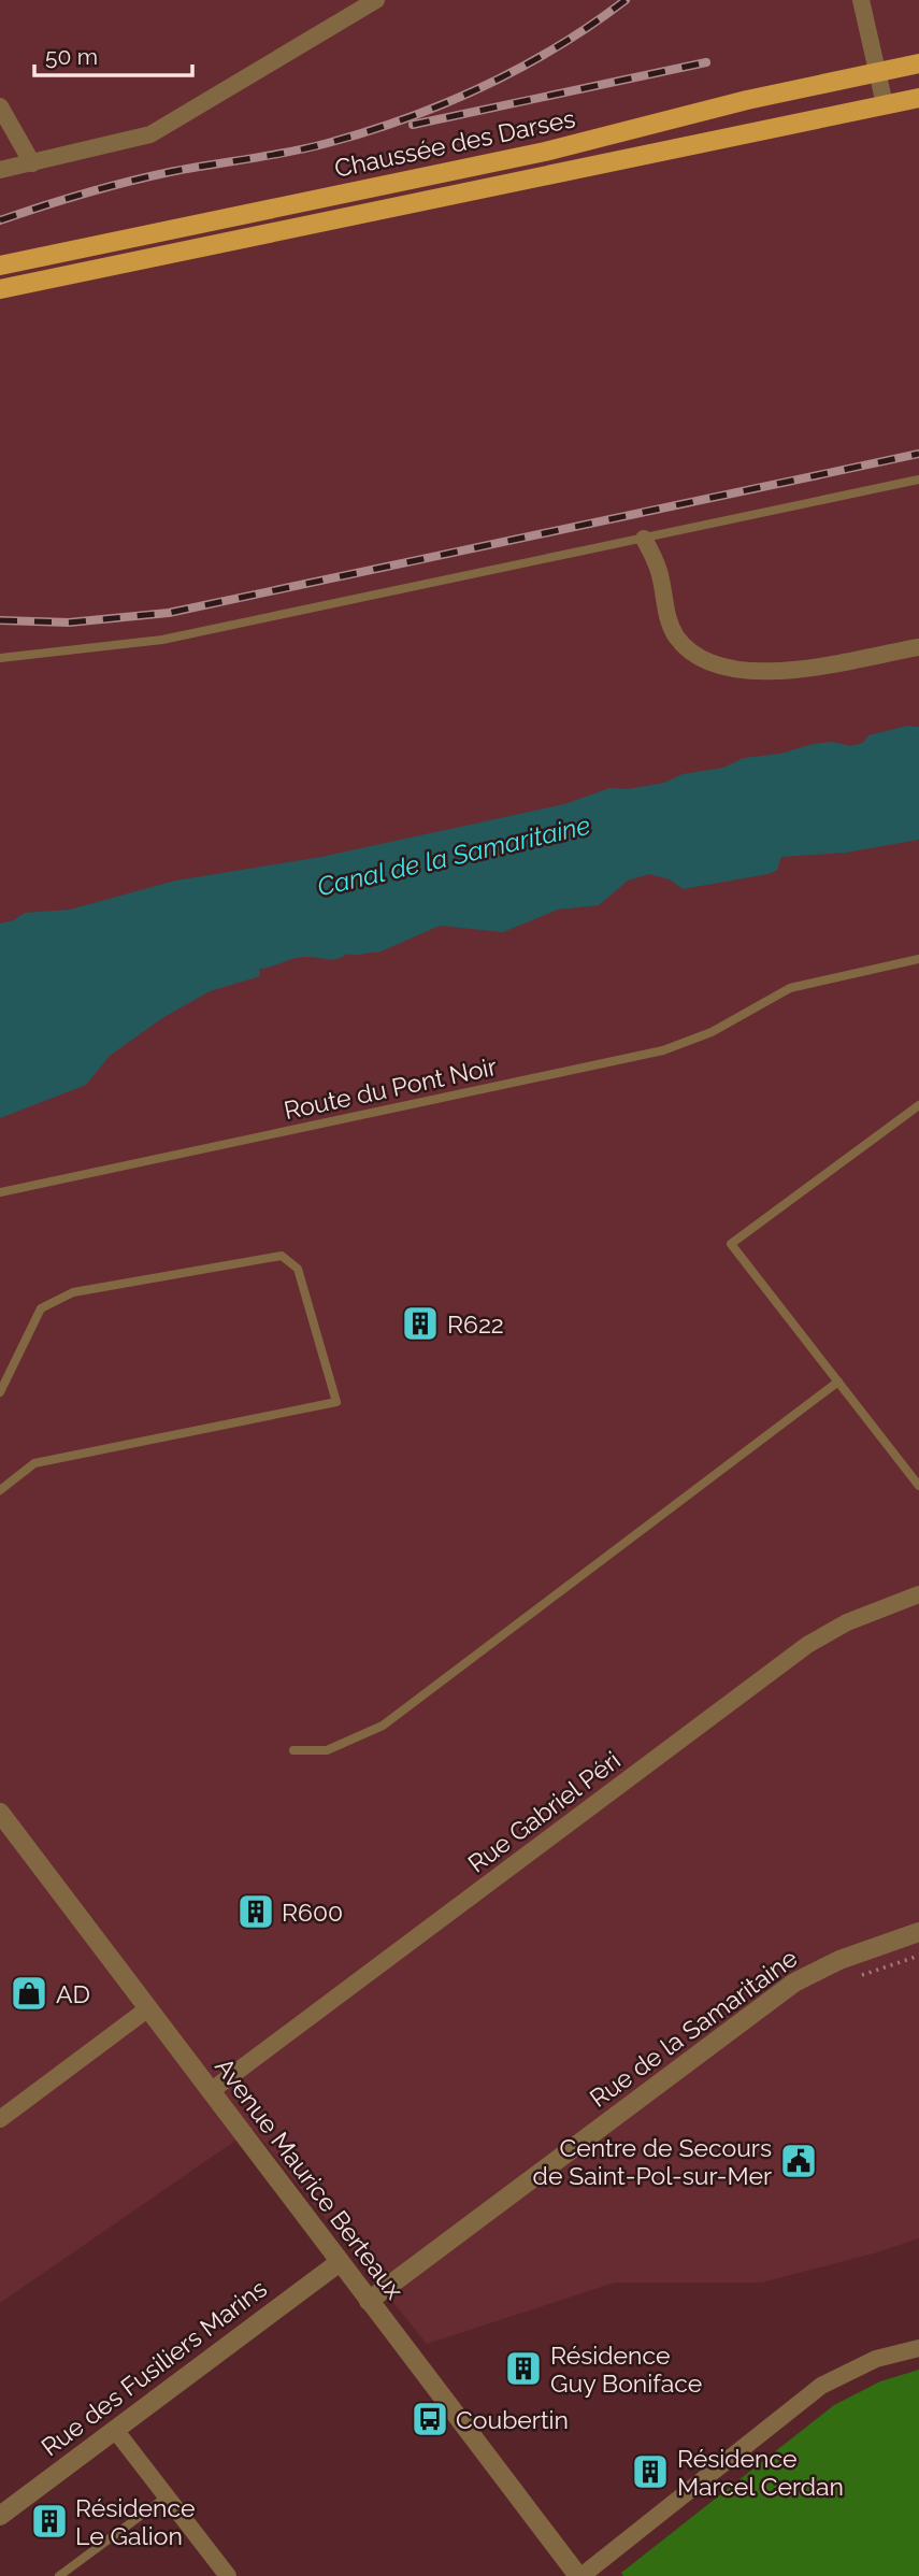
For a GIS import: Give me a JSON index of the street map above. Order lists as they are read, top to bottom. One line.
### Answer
{"streets":{"main road":["Chaussée des Darses"],"street":["Rue Gabriel Péri","Rue de la Samaritaine","Avenue Maurice Berteaux","Rue des Fusiliers Marins"],"lane":["Route du Pont Noir"]},"crossings":[["Rue Gabriel Péri","Avenue Maurice Berteaux"],["Rue de la Samaritaine","Avenue Maurice Berteaux"],["Avenue Maurice Berteaux","Rue des Fusiliers Marins"]],"water":["Canal de la Samaritaine"],"places":{"building":["R622","R600","Résidence Guy Boniface","Résidence Marcel Cerdan","Résidence Le Galion"],"shop":["AD"],"public building":["Centre de Secours de Saint-Pol-sur-Mer"],"bus stop":["Coubertin"]},"scale_bar":"50 m"}
